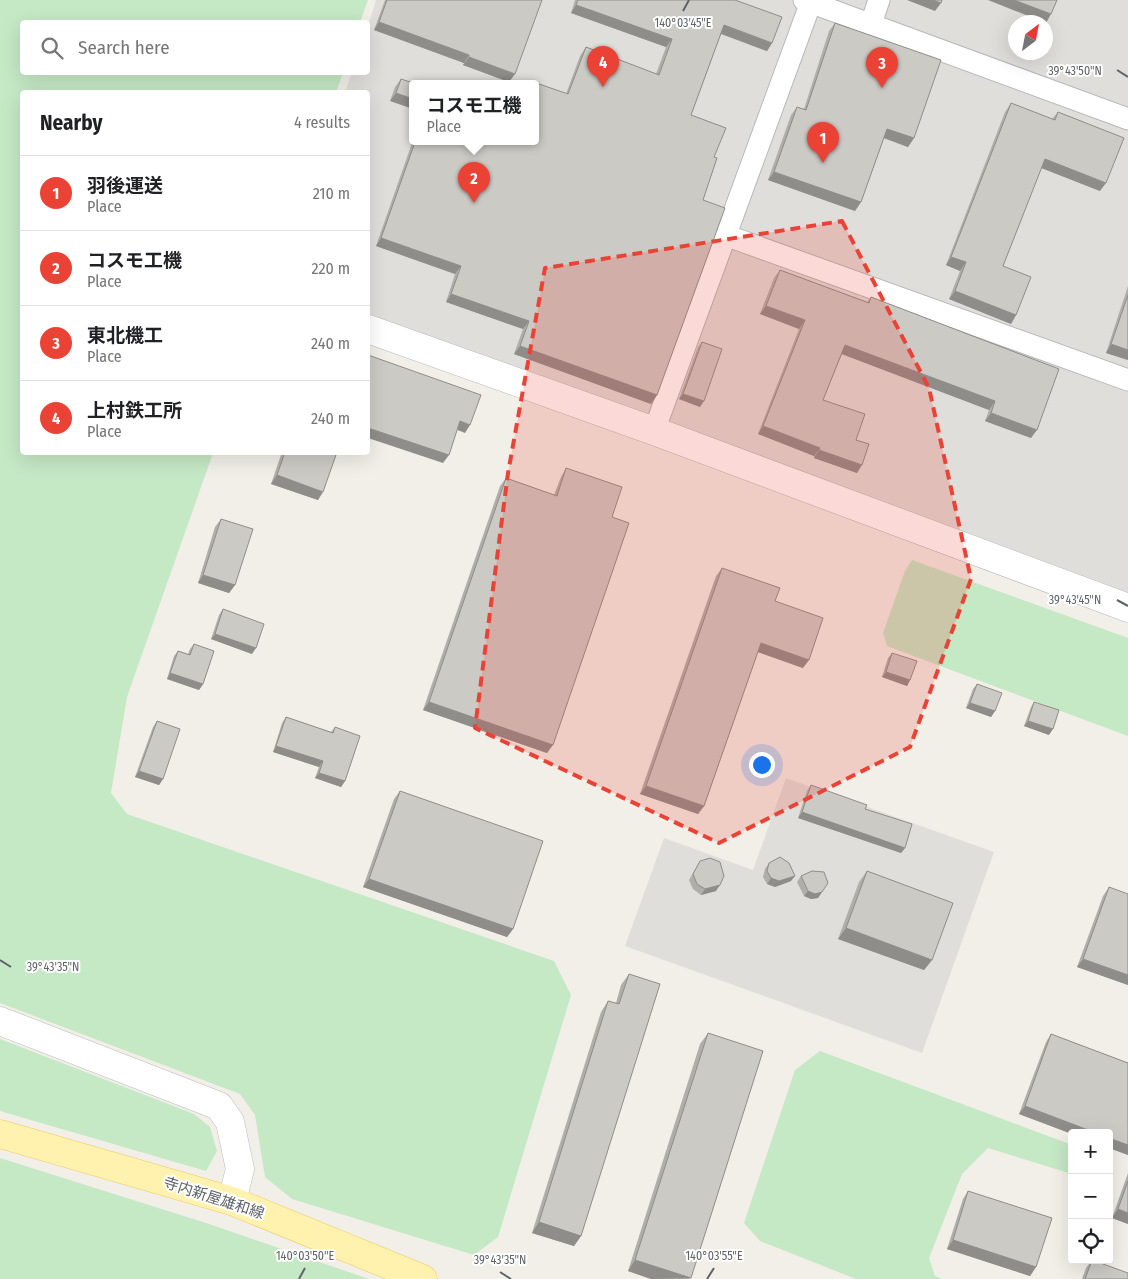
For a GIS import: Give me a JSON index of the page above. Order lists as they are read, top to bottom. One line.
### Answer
{"streets":{"main road":["寺内新屋雄和線"]},"north":"top right","page":{"search":"Search here","pins":["4","3","1","2"],"popup":["コスモ工機","Place"],"heading":["Nearby","4 results"],"list":[{"mark":"1","name":"羽後運送","note":"Place","value":"210 m"},{"mark":"2","name":"コスモ工機","note":"Place","value":"220 m"},{"mark":"3","name":"東北機工","note":"Place","value":"240 m"},{"mark":"4","name":"上村鉄工所","note":"Place","value":"240 m"}],"map_buttons":["+","−"]},"coordinates":["140°03'45\"E","39°43'50\"N","39°43'45\"N","39°43'35\"N","140°03'50\"E","140°03'55\"E"]}
